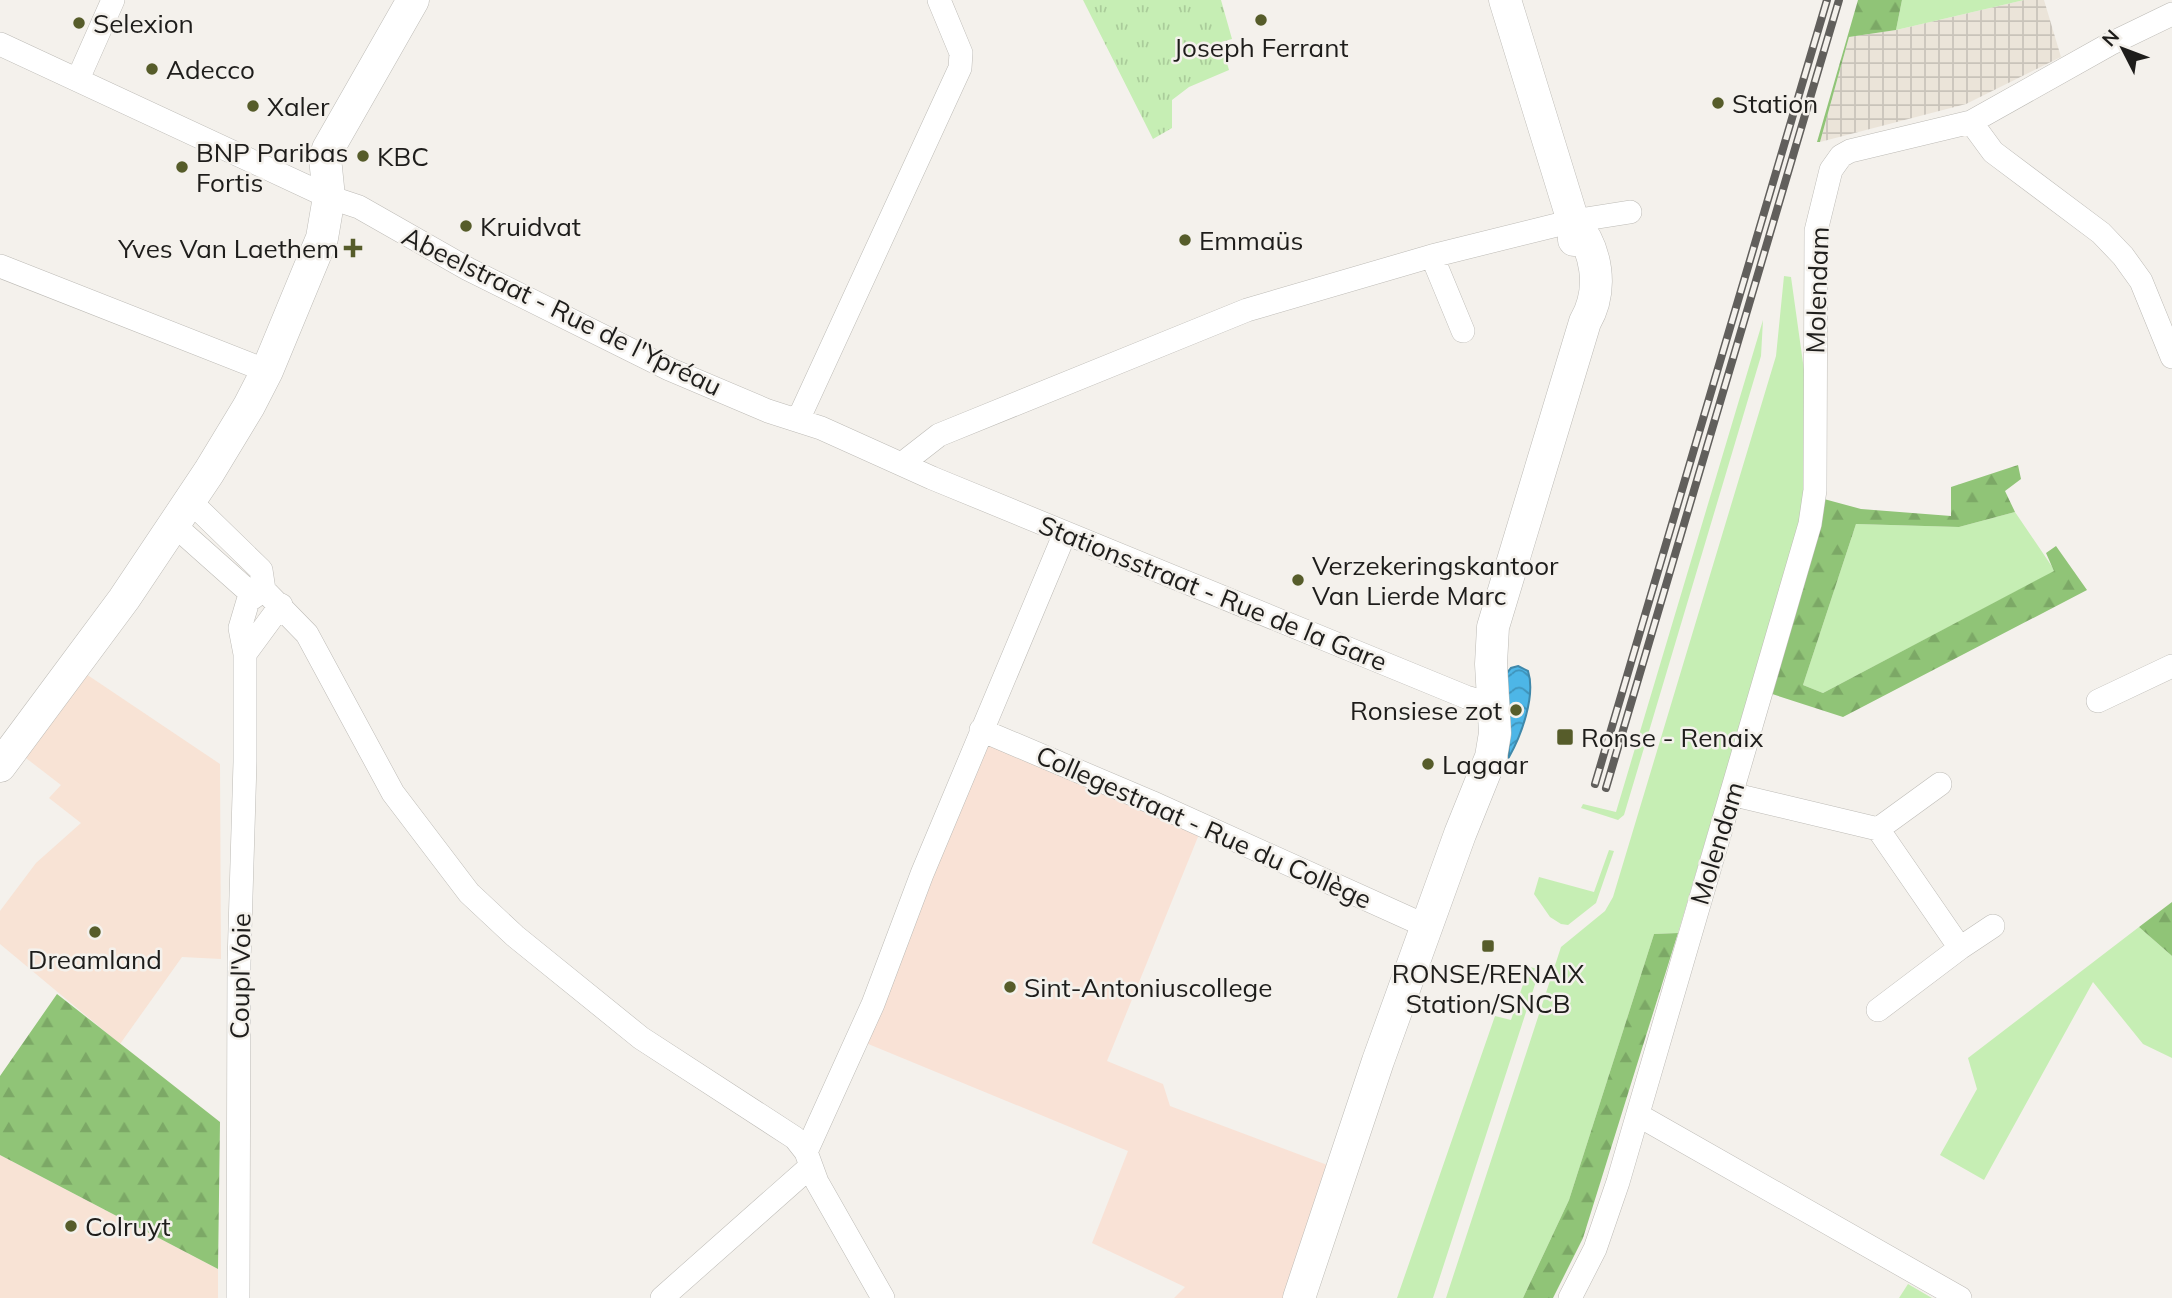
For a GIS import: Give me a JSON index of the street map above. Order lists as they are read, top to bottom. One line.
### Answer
{"streets":{"street":["Molendam","Abeelstraat - Rue de l'Ypréau","Stationsstraat - Rue de la Gare","Collegestraat - Rue du Collège","Coupl'Voie"]},"crossings":[["Abeelstraat - Rue de l'Ypréau","Stationsstraat - Rue de la Gare"]],"places":{"other":["Joseph Ferrant","Selexion","Adecco","Station","Xaler","KBC","BNP Paribas Fortis","Kruidvat","Emmaüs","Verzekeringskantoor Van Lierde Marc","Ronsiese zot","Lagaar","Dreamland","Sint-Antoniuscollege","Colruyt"],"health":["Yves Van Laethem"],"transit":["Ronse - Renaix","RONSE/RENAIX Station/SNCB"]},"north":"top left"}
